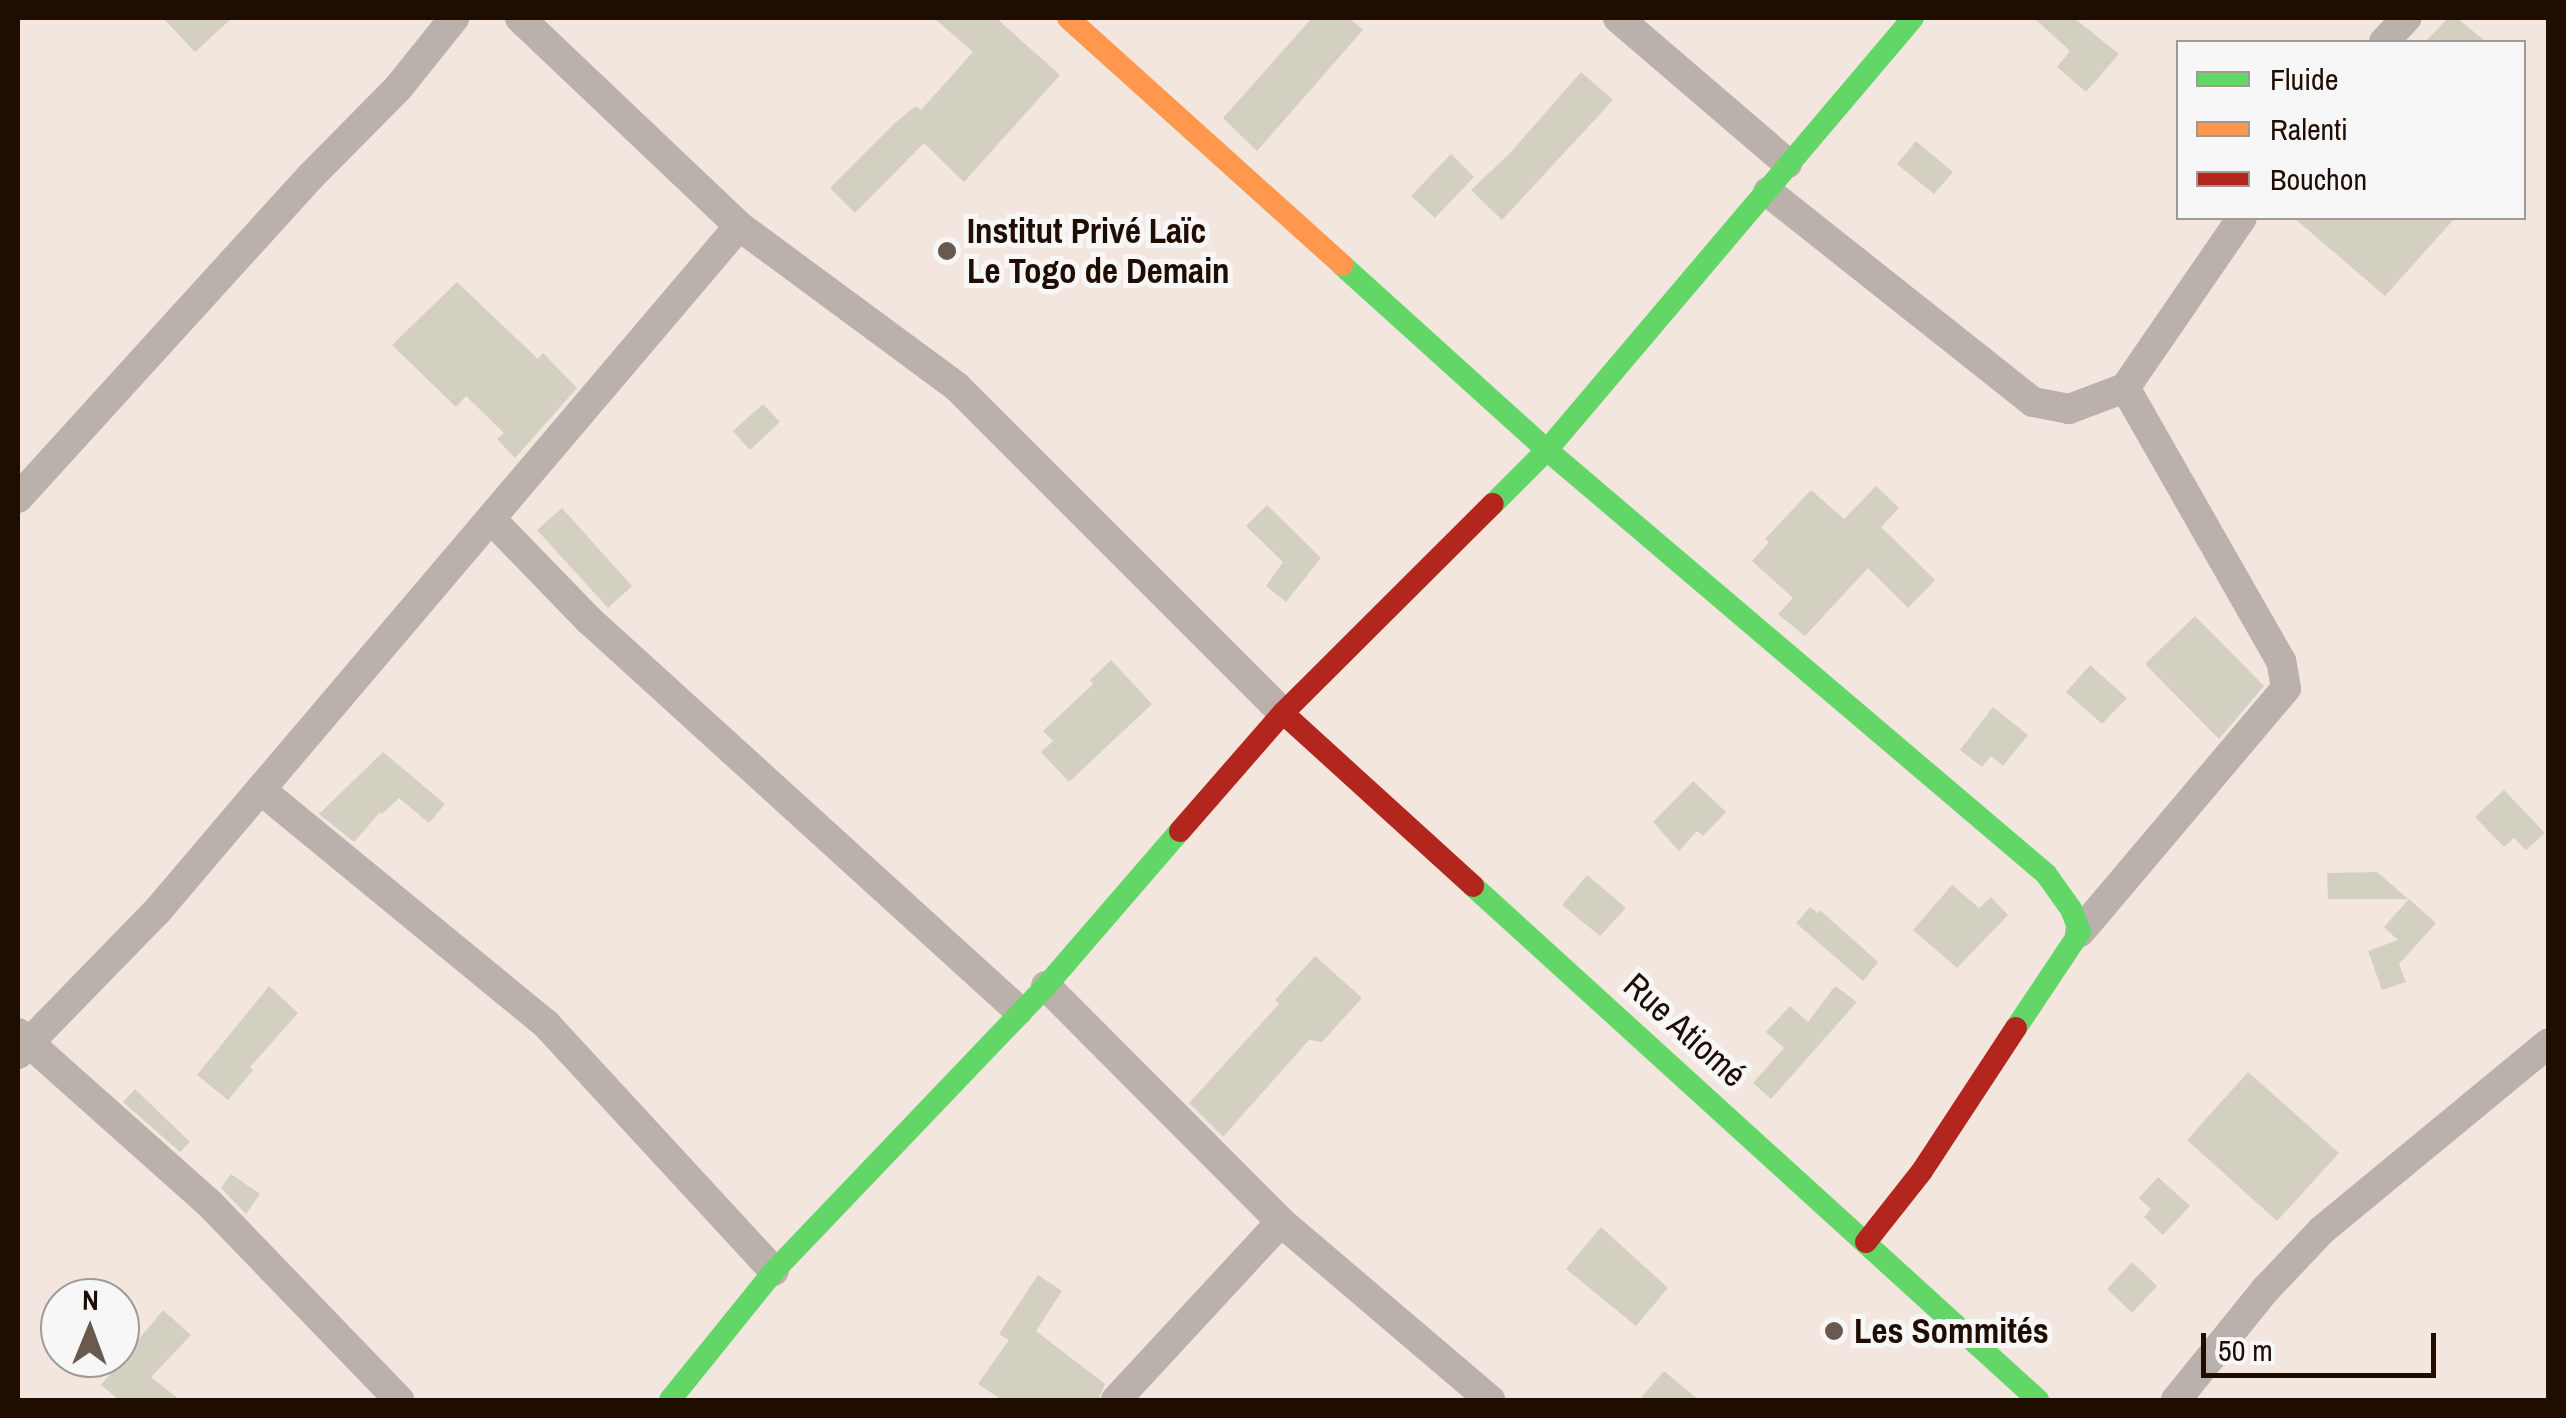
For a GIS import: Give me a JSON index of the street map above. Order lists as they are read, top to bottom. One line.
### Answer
{"streets":{"street":["Rue Atiomé"]},"places":["Institut Privé Laïc Le Togo de Demain","Les Sommités"],"legend":["Fluide","Ralenti","Bouchon"],"scale_bar":"50 m","north":"top"}
